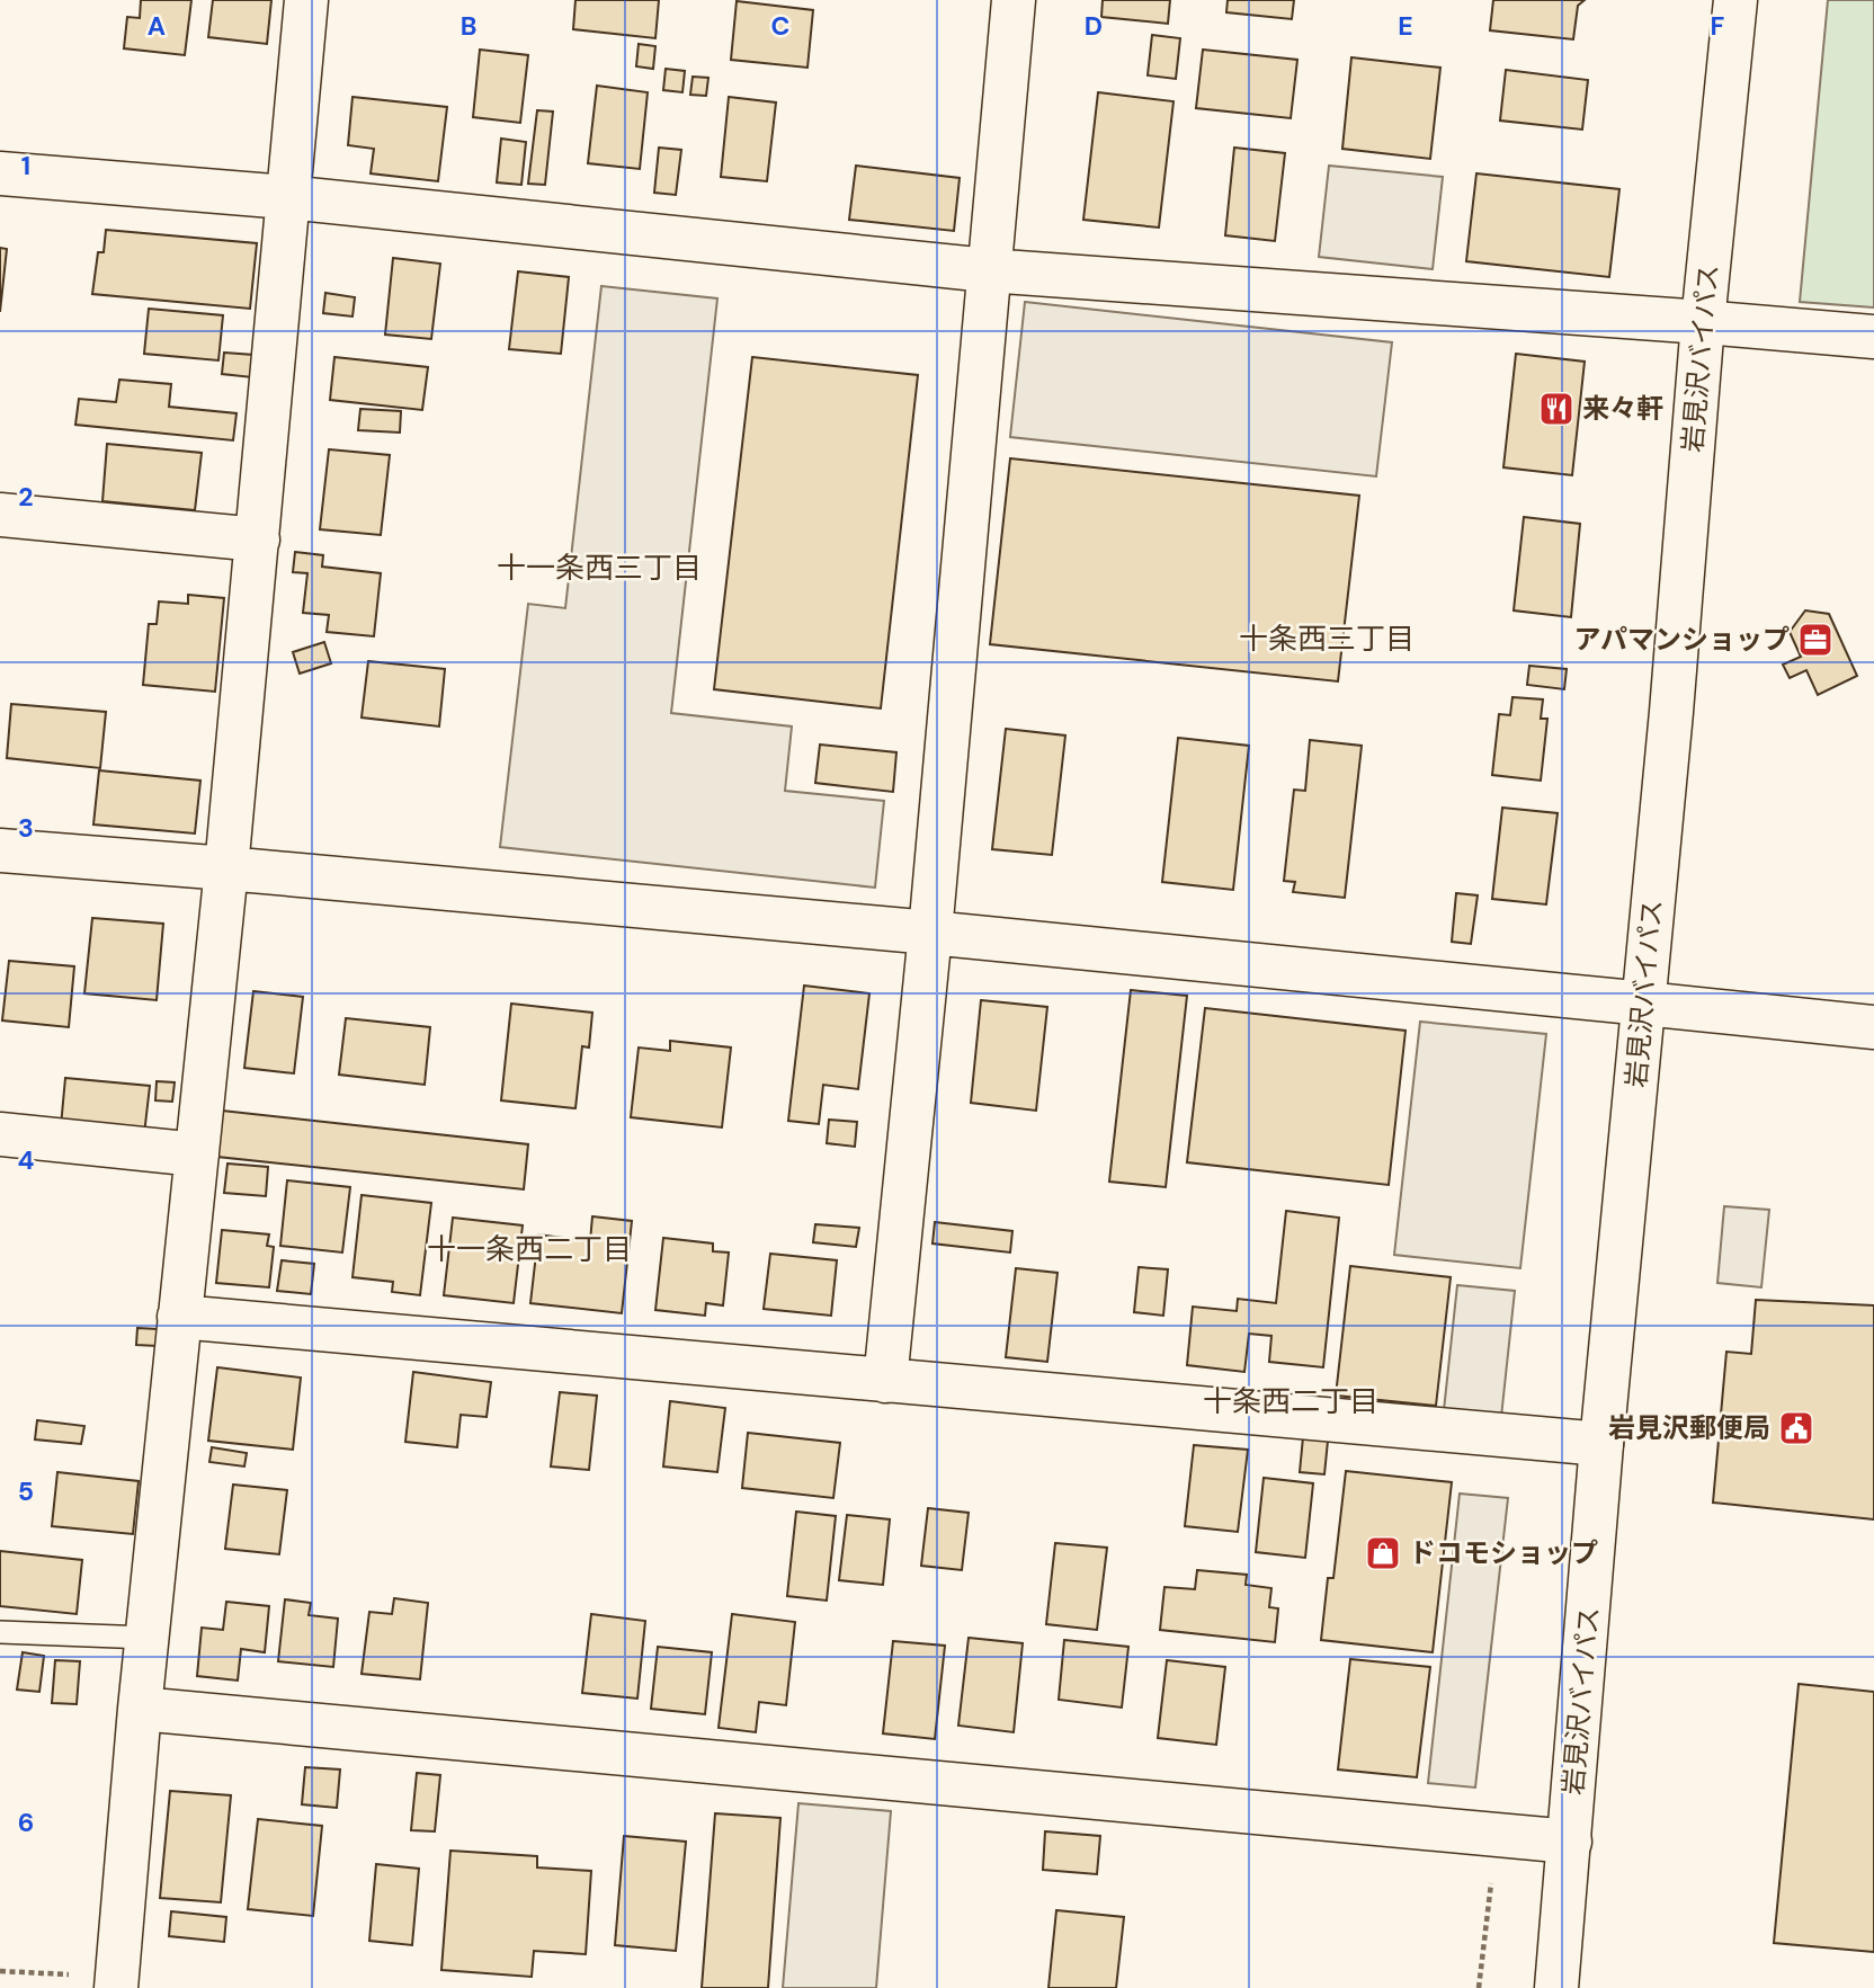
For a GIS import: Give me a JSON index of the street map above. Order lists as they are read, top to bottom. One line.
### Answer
{"streets":{"main road":["岩見沢バイパス"]},"districts":["十一条西三丁目","十条西三丁目","十一条西二丁目","十条西二丁目"],"places":{"restaurant":["来々軒"],"office":["アパマンショップ"],"public building":["岩見沢郵便局"],"shop":["ドコモショップ"]},"grid":{"columns":["A","B","C","D","E","F"],"rows":["1","2","3","4","5","6"]}}
